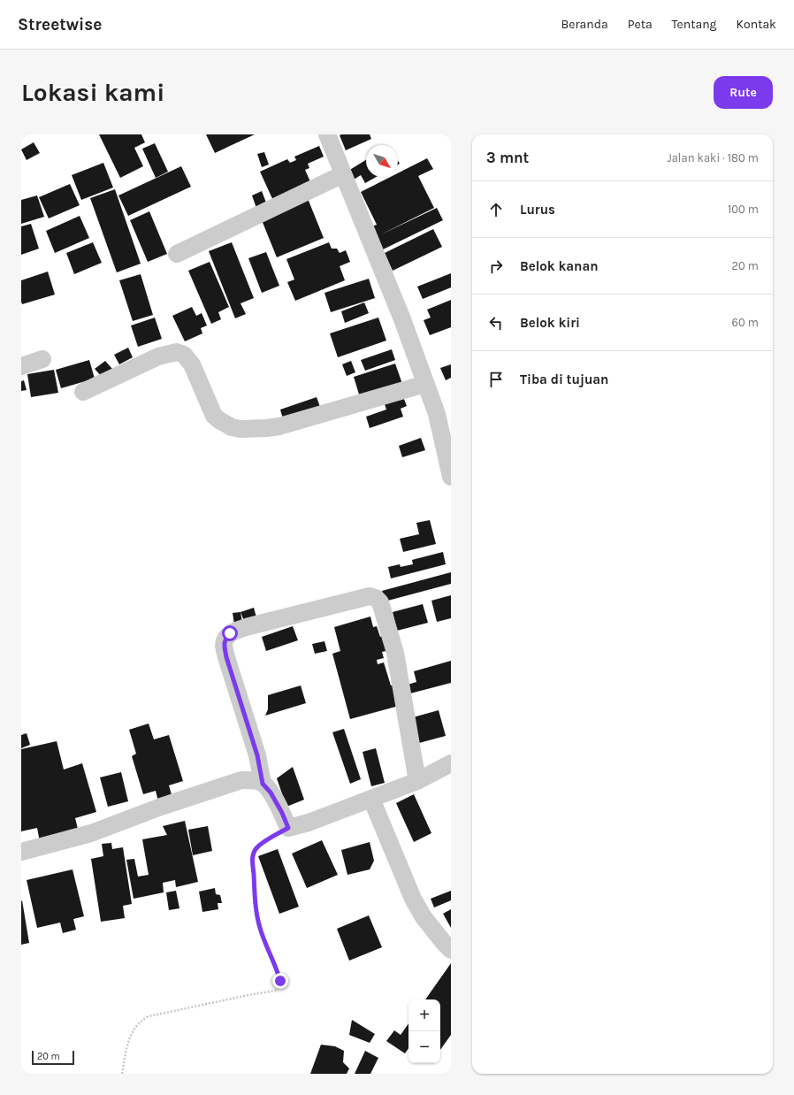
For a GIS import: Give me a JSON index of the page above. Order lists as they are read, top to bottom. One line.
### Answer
{"scale_bar":"20 m","north":"bottom right","page":{"header":"Streetwise","nav":["Beranda","Peta","Tentang","Kontak"],"buttons":"Rute","title":"Lokasi kami","heading":["3 mnt","Jalan kaki · 180 m"],"list":[["Lurus","100 m"],["Belok kanan","20 m"],["Belok kiri","60 m"],"Tiba di tujuan"],"map_buttons":["+","−"],"scale":"20 m"}}
